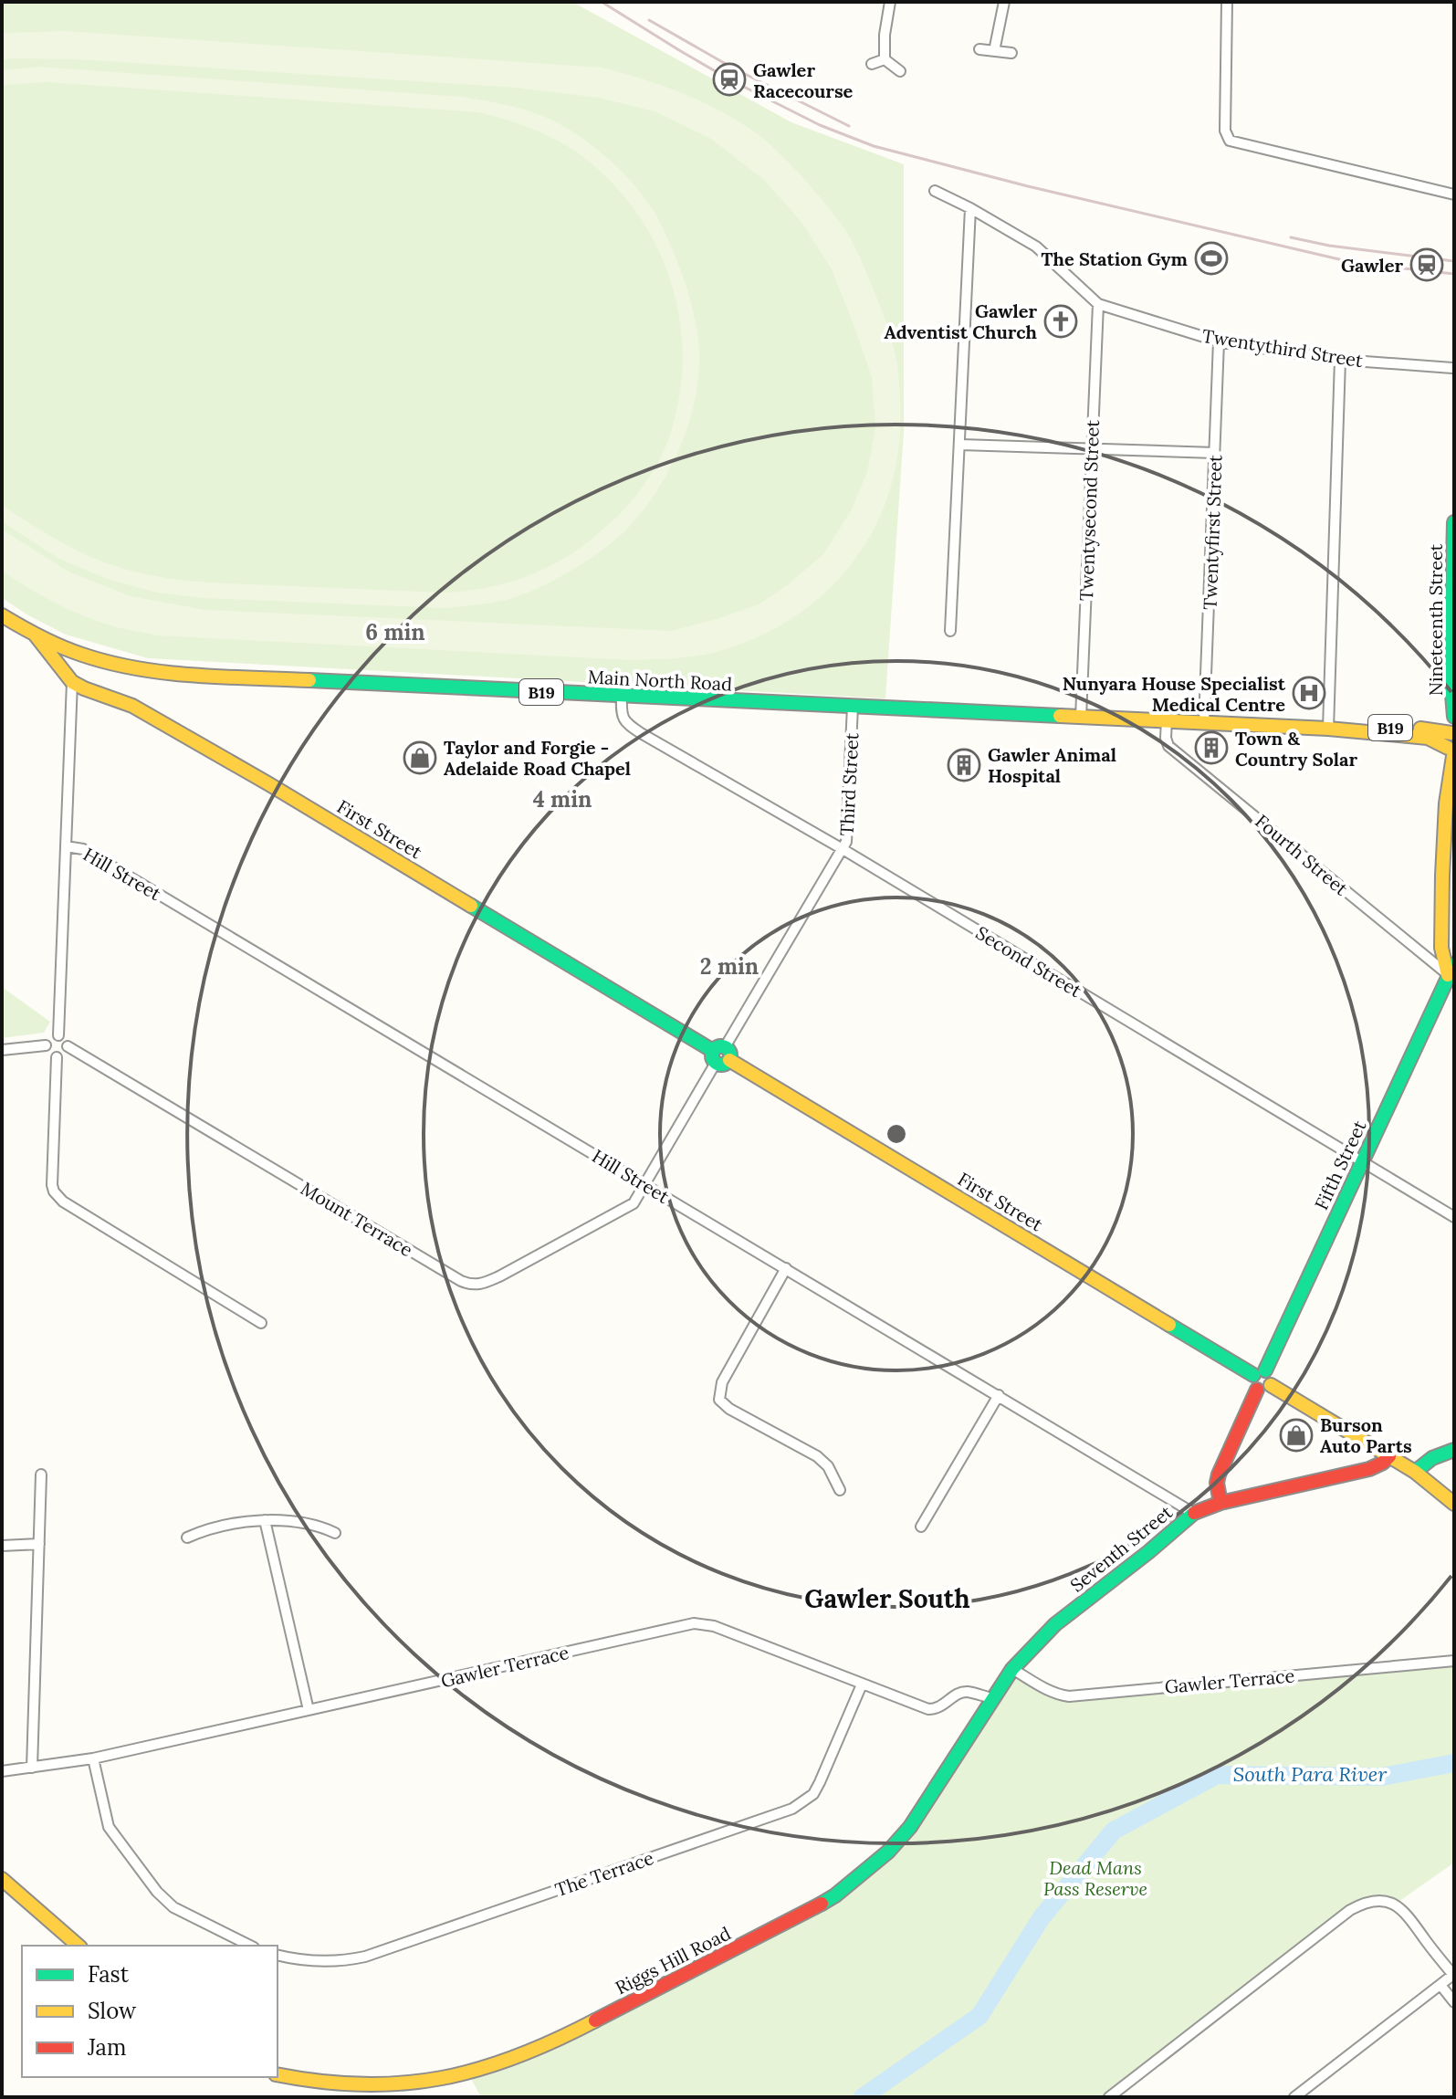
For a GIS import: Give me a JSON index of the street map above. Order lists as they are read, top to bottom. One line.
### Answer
{"streets":{"main road":["Nineteenth Street","Main North Road","B19","First Street","Fifth Street","Seventh Street","Riggs Hill Road"],"street":["Twentythird Street","Twentysecond Street","Twentyfirst Street","Third Street","Fourth Street","Hill Street","Second Street","Mount Terrace","Gawler Terrace","The Terrace"]},"crossings":[["Twentythird Street","Twentysecond Street"],["Twentythird Street","Twentyfirst Street"],["Twentysecond Street","Main North Road"],["Twentyfirst Street","Main North Road"],["Main North Road","B19"],["Main North Road","Third Street"],["Main North Road","First Street"],["Main North Road","Fourth Street"],["Main North Road","Second Street"],["Third Street","First Street"],["Third Street","Hill Street"],["Third Street","Second Street"],["Third Street","Mount Terrace"],["First Street","Fifth Street"],["Fourth Street","Fifth Street"],["Hill Street","Mount Terrace"],["Hill Street","Seventh Street"],["Second Street","Fifth Street"],["Seventh Street","Gawler Terrace"],["Seventh Street","Riggs Hill Road"],["Gawler Terrace","The Terrace"],["Gawler Terrace","Riggs Hill Road"]],"districts":["Gawler South"],"water":["South Para River"],"parks":["Dead Mans Pass Reserve"],"places":{"station":["Gawler Racecourse","Gawler"],"sports":["The Station Gym"],"church":["Gawler Adventist Church"],"hospital":["Nunyara House Specialist Medical Centre"],"building":["Town & Country Solar","Gawler Animal Hospital"],"shop":["Taylor and Forgie - Adelaide Road Chapel","Burson Auto Parts"]},"legend":["Fast","Slow","Jam"],"rings":["6 min","4 min","2 min"]}
